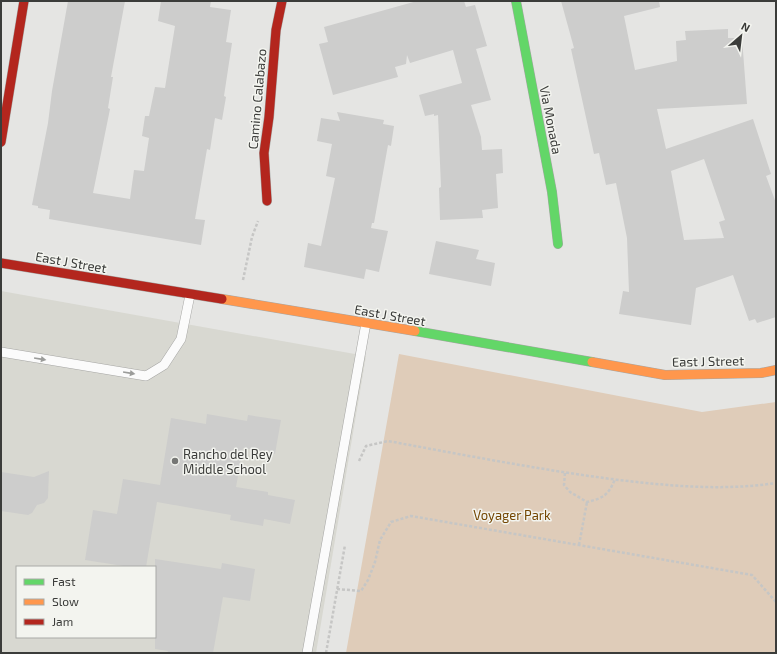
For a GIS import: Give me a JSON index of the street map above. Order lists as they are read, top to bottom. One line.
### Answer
{"streets":{"street":["Camino Calabazo","Via Monada","East J Street"]},"parks":["Voyager Park"],"places":["Rancho del Rey Middle School"],"legend":["Fast","Slow","Jam"],"north":"top right"}
